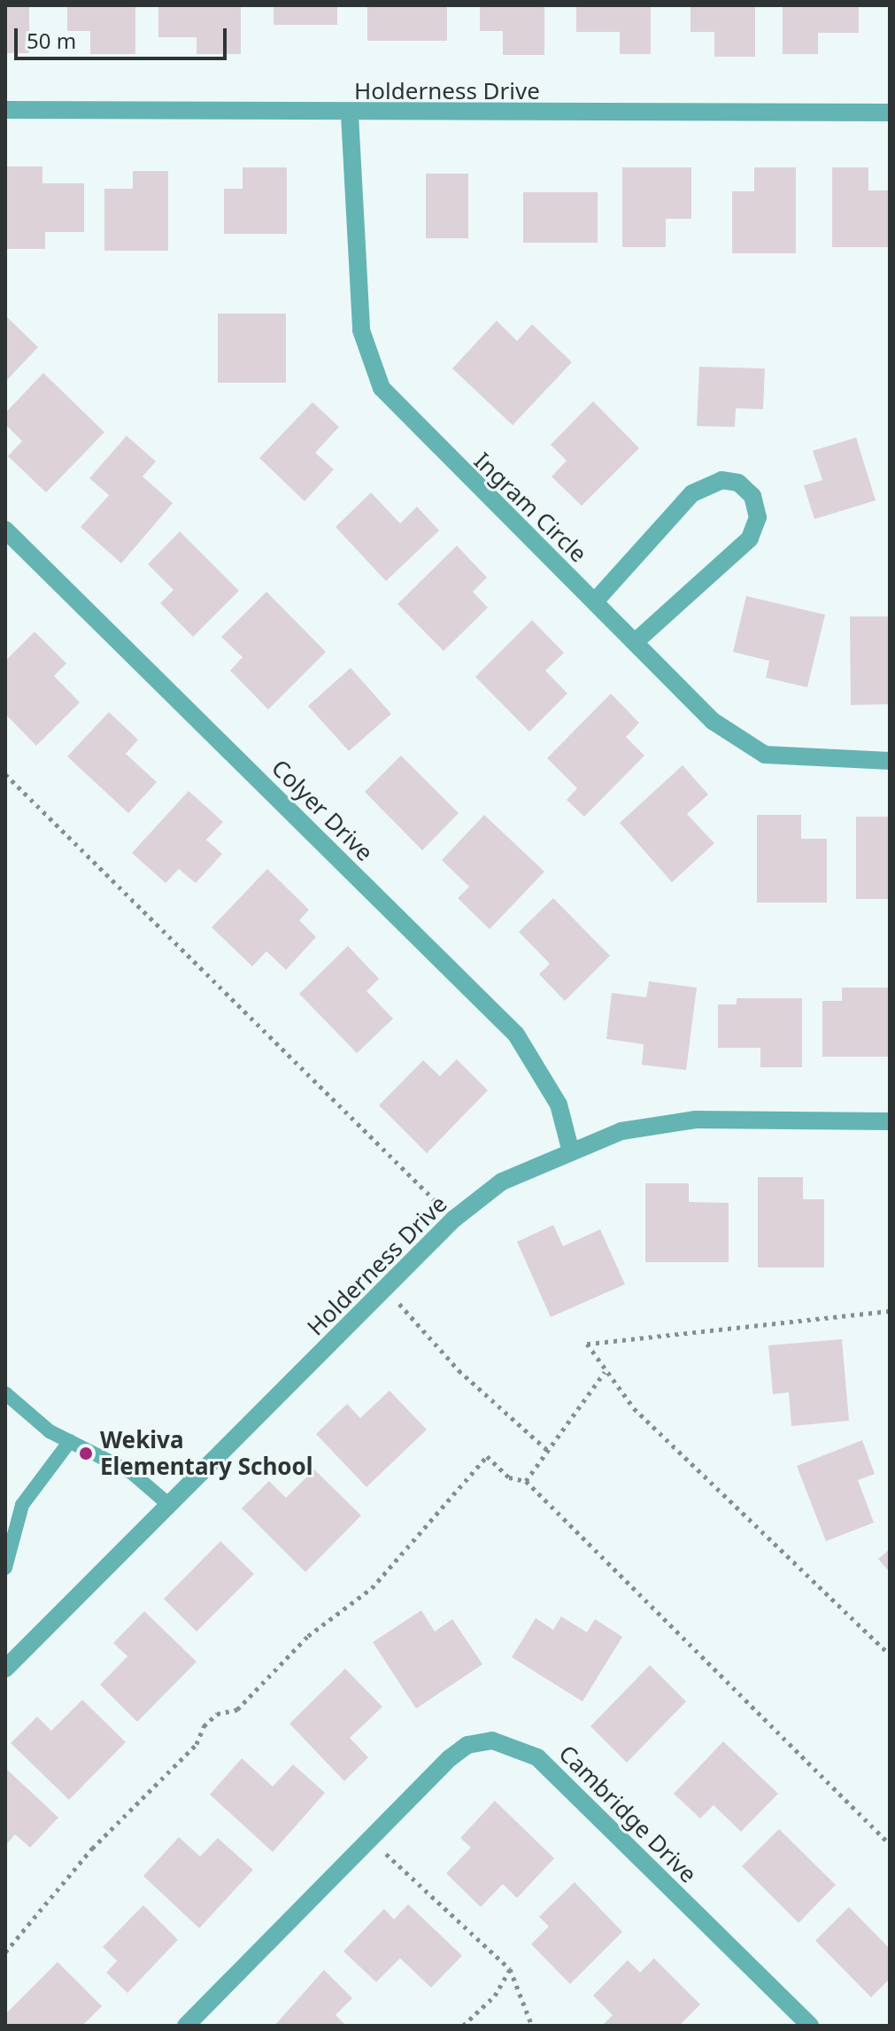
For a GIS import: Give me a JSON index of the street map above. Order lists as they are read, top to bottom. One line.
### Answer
{"streets":{"street":["Holderness Drive","Ingram Circle","Colyer Drive","Cambridge Drive"]},"crossings":[["Holderness Drive","Ingram Circle"],["Holderness Drive","Colyer Drive"]],"places":["Wekiva Elementary School"],"scale_bar":"50 m"}
